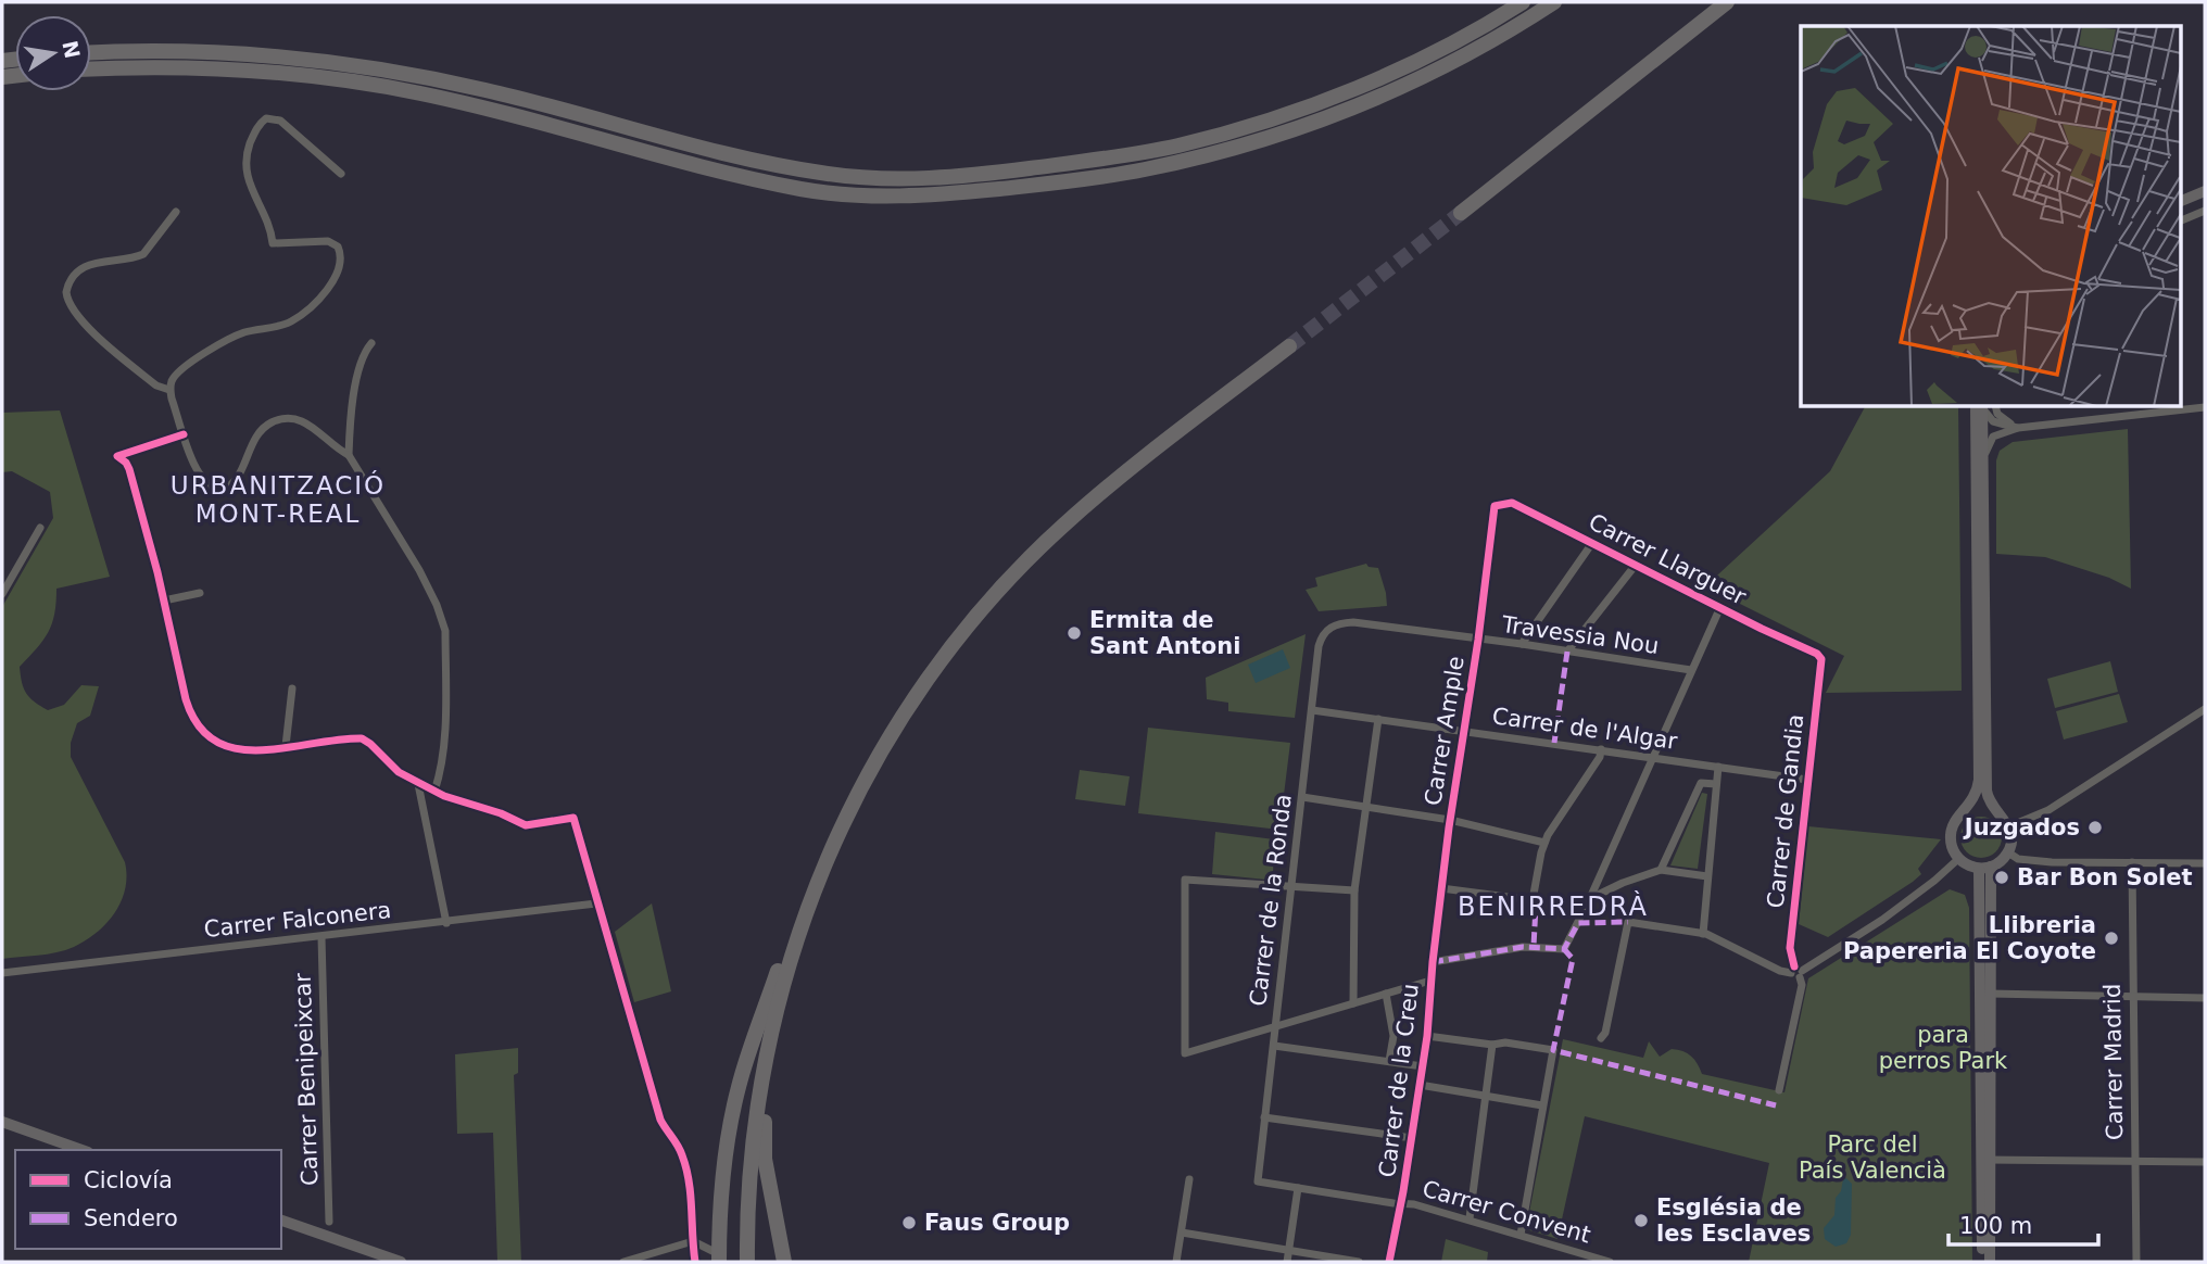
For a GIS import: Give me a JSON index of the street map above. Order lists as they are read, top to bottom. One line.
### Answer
{"streets":{"street":["Carrer Llarguer","Travessia Nou","Carrer de l'Algar","Carrer Ample","Carrer de Gandia","Carrer de la Ronda","Carrer Falconera","Carrer Madrid","Carrer Benipeixcar","Carrer de la Creu","Carrer Convent"]},"crossings":[["Carrer Llarguer","Carrer Ample"],["Carrer Llarguer","Carrer de Gandia"],["Travessia Nou","Carrer Ample"],["Travessia Nou","Carrer de la Ronda"],["Carrer de l'Algar","Carrer Ample"],["Carrer de l'Algar","Carrer de Gandia"],["Carrer de l'Algar","Carrer de la Ronda"],["Carrer Ample","Carrer de la Creu"],["Carrer de la Ronda","Carrer Convent"],["Carrer Falconera","Carrer Benipeixcar"],["Carrer de la Creu","Carrer Convent"]],"districts":["URBANITZACIÓ MONT-REAL","BENIRREDRÀ"],"parks":["para perros Park","Parc del País Valencià"],"places":["Ermita de Sant Antoni","Juzgados","Bar Bon Solet","Llibreria Papereria El Coyote","Església de les Esclaves","Faus Group"],"legend":["Ciclovía","Sendero"],"scale_bar":"100 m","north":"right"}
